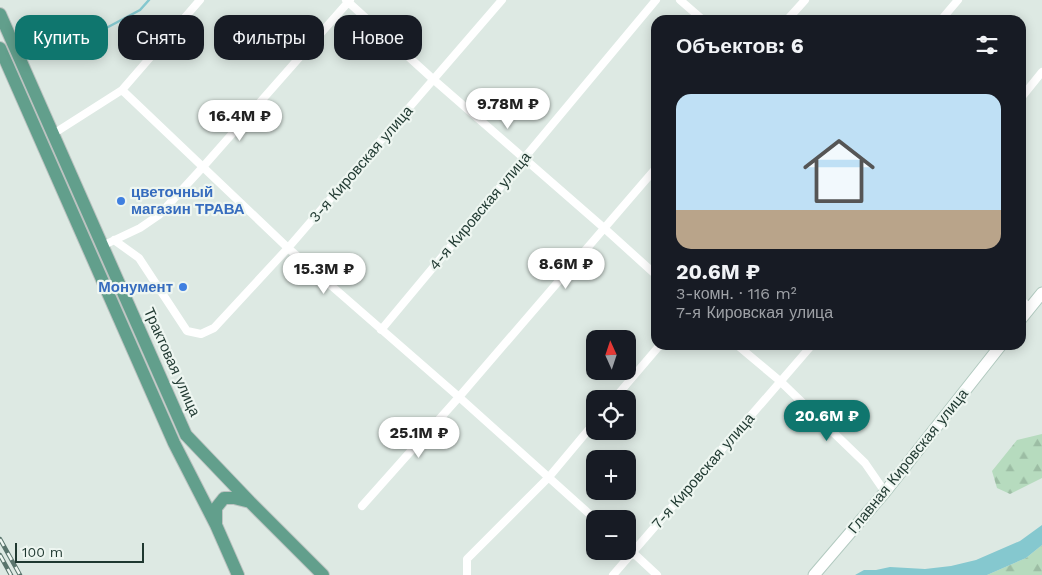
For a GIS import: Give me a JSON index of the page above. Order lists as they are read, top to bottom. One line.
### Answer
{"streets":{"main road":["Трактовая улица","Главная Кировская улица"],"street":["3-я Кировская улица","4-я Кировская улица","7-я Кировская улица"]},"crossings":[["3-я Кировская улица","Трактовая улица"]],"places":["цветочный магазин ТРАВА","Монумент"],"scale_bar":"100 m","north":"top","page":{"chip":["Купить","Снять","Фильтры","Новое"],"heading":"Объектов: 6","list":[{"name":"20.6M ₽","note":"3-комн. · 116 m² · 7-я Кировская улица"}],"price":["9.78M ₽","16.4M ₽","8.6M ₽","15.3M ₽","20.6M ₽","25.1M ₽"],"map_buttons":["+","−"],"scale":"100 m"}}
